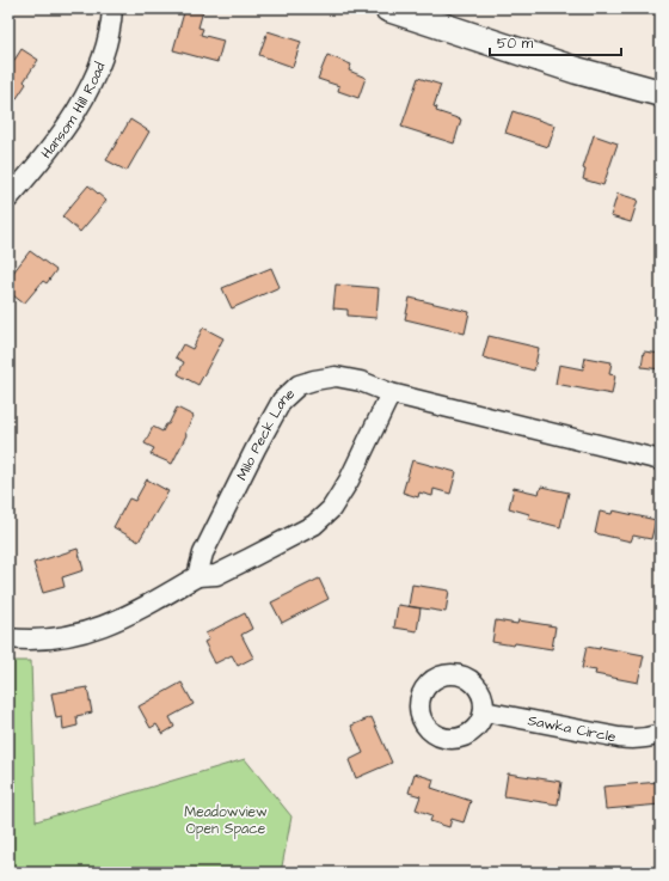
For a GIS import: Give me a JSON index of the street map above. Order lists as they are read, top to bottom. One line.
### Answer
{"streets":{"street":["Hansom Hill Road","Milo Peck Lane","Sawka Circle"]},"parks":["Meadowview Open Space"],"scale_bar":"50 m"}
